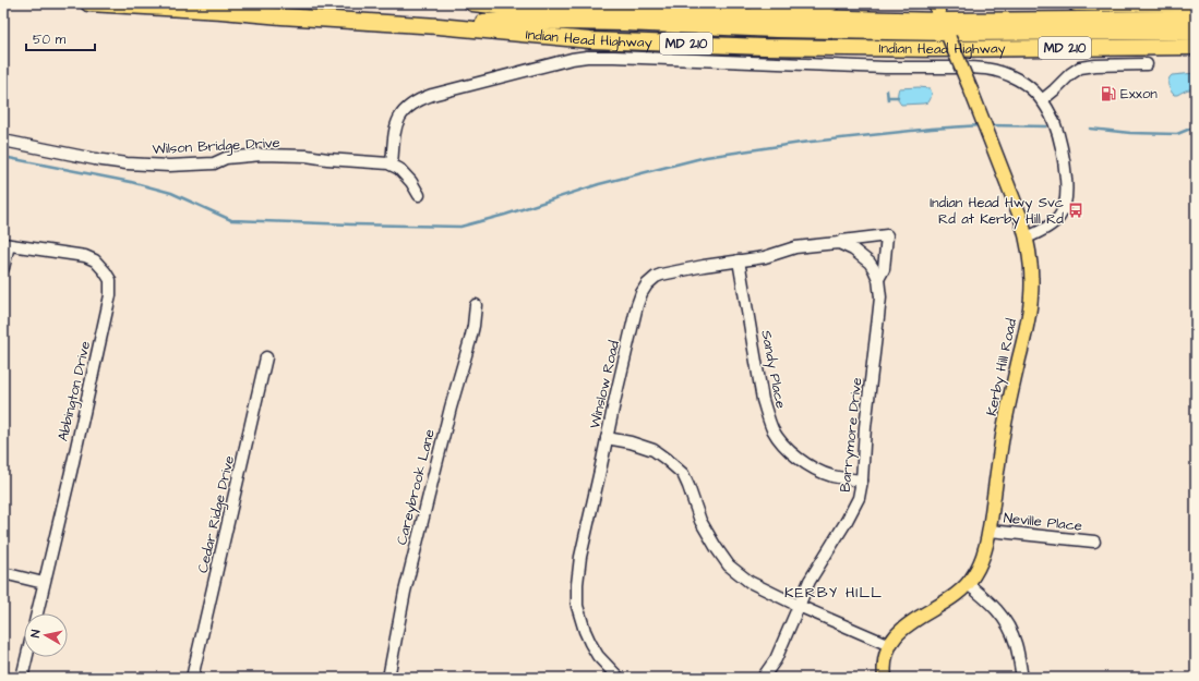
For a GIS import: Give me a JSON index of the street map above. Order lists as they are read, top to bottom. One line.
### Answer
{"streets":{"highway":["Indian Head Highway","MD 210"],"main road":["Kerby Hill Road"],"street":["Wilson Bridge Drive","Sandy Place","Winslow Road","Abbington Drive","Barrymore Drive","Careybrook Lane","Cedar Ridge Drive","Neville Place"]},"crossings":[["Kerby Hill Road","Neville Place"],["Sandy Place","Winslow Road"],["Sandy Place","Barrymore Drive"],["Winslow Road","Barrymore Drive"]],"districts":["KERBY HILL"],"places":{"fuel station":["Exxon"],"bus stop":["Indian Head Hwy Svc Rd at Kerby Hill Rd"]},"scale_bar":"50 m","north":"left"}
